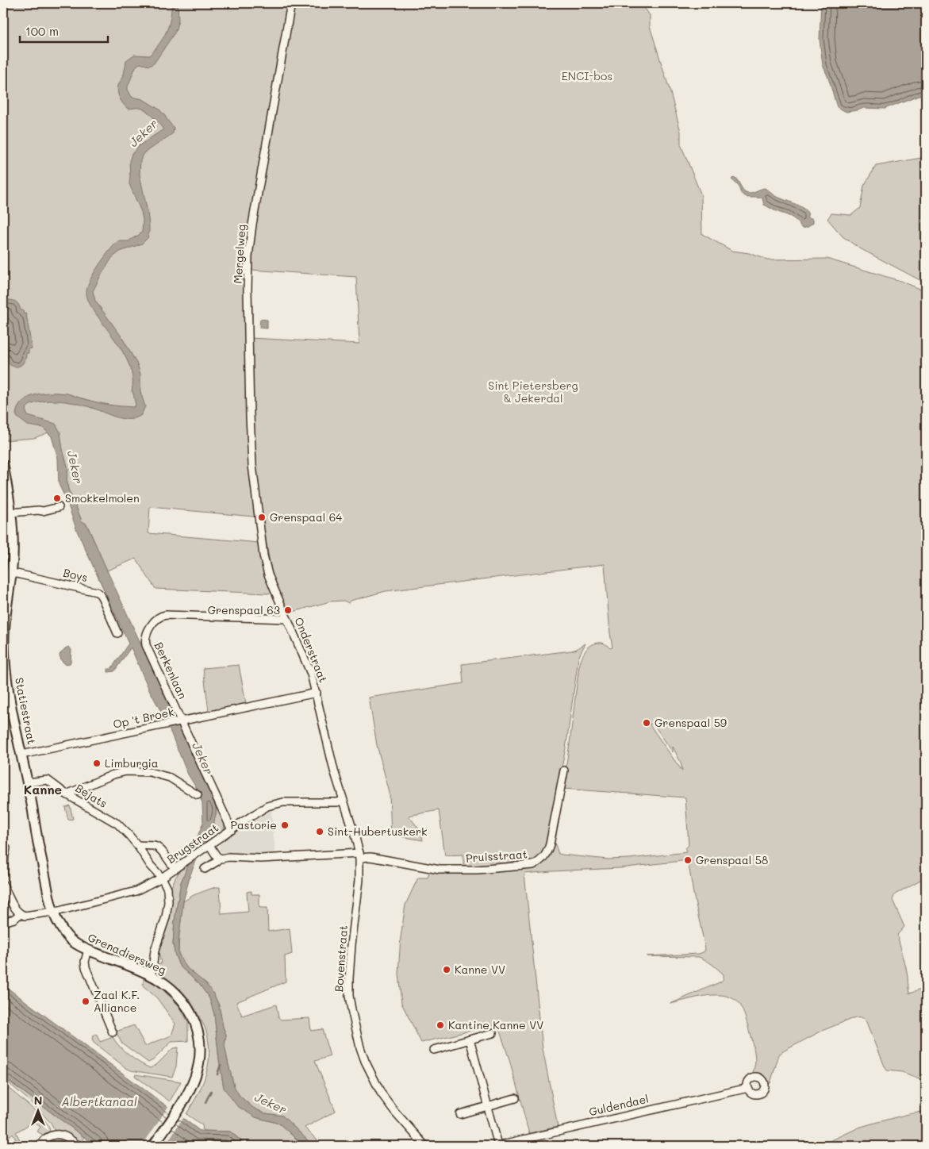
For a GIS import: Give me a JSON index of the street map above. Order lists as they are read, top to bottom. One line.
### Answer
{"streets":{"main road":["Statiestraat","Grenadiersweg"],"street":["Mergelweg","Boys","Onderstraat","Berkenlaan","Op 't Broek","Bejats","Brugstraat","Pruisstraat","Bovenstraat","Guldendael"]},"crossings":[["Mergelweg","Onderstraat"],["Boys","Statiestraat"],["Onderstraat","Berkenlaan"],["Onderstraat","Op 't Broek"],["Onderstraat","Brugstraat"],["Onderstraat","Bovenstraat"],["Berkenlaan","Op 't Broek"],["Berkenlaan","Brugstraat"],["Statiestraat","Op 't Broek"],["Statiestraat","Bejats"],["Statiestraat","Brugstraat"],["Statiestraat","Grenadiersweg"],["Bejats","Brugstraat"],["Brugstraat","Grenadiersweg"],["Brugstraat","Bovenstraat"],["Pruisstraat","Bovenstraat"]],"districts":["Kanne"],"water":["Jeker","Albertkanaal"],"parks":["ENCI-bos","Sint Pietersberg & Jekerdal"],"places":["Smokkelmolen","Grenspaal 64","Grenspaal 63","Grenspaal 59","Limburgia","Pastorie","Sint-Hubertuskerk","Grenspaal 58","Kanne VV","Zaal K.F. Alliance","Kantine Kanne VV"],"scale_bar":"100 m","north":"top"}
